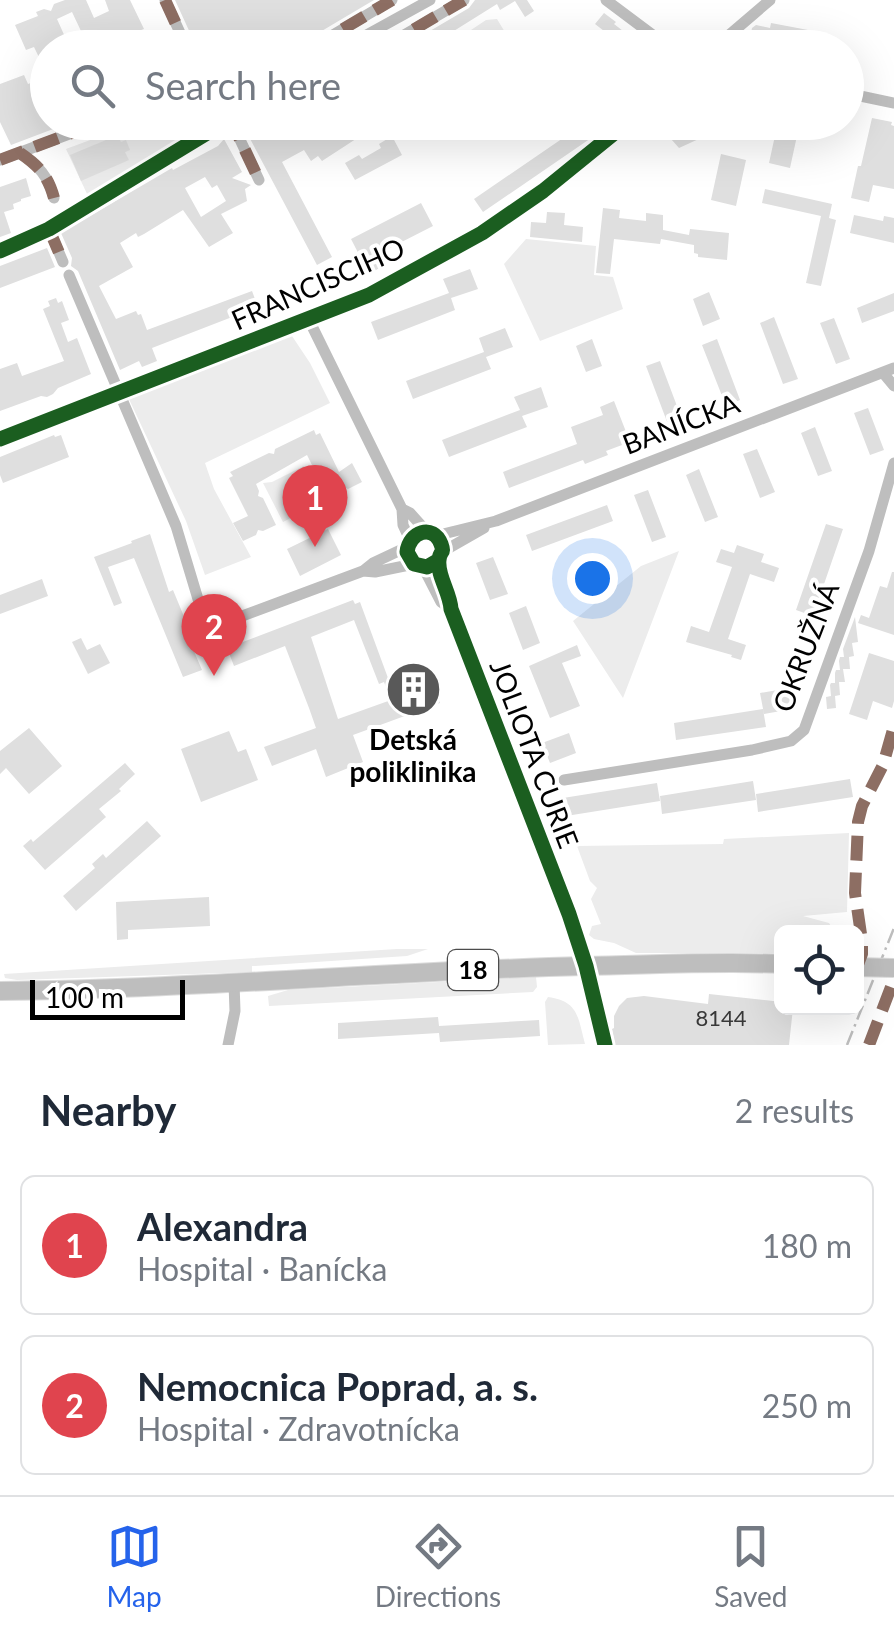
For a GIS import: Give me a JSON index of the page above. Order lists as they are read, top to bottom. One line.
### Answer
{"streets":{"main road":["18"],"street":["FRANCISCIHO","BANÍCKA","OKRUŽNÁ","JOLIOTA CURIE"]},"crossings":[["BANÍCKA","JOLIOTA CURIE"],["JOLIOTA CURIE","18"]],"places":{"building":["Detská poliklinika"]},"house_numbers":["8144"],"scale_bar":"100 m","page":{"search":"Search here","pins":["1","2"],"scale":"100 m","heading":["Nearby","2 results"],"list":[{"mark":"1","name":"Alexandra","note":"Hospital · Banícka","value":"180 m"},{"mark":"2","name":"Nemocnica Poprad, a. s.","note":"Hospital · Zdravotnícka","value":"250 m"}],"nav":["Map","Directions","Saved"]}}
